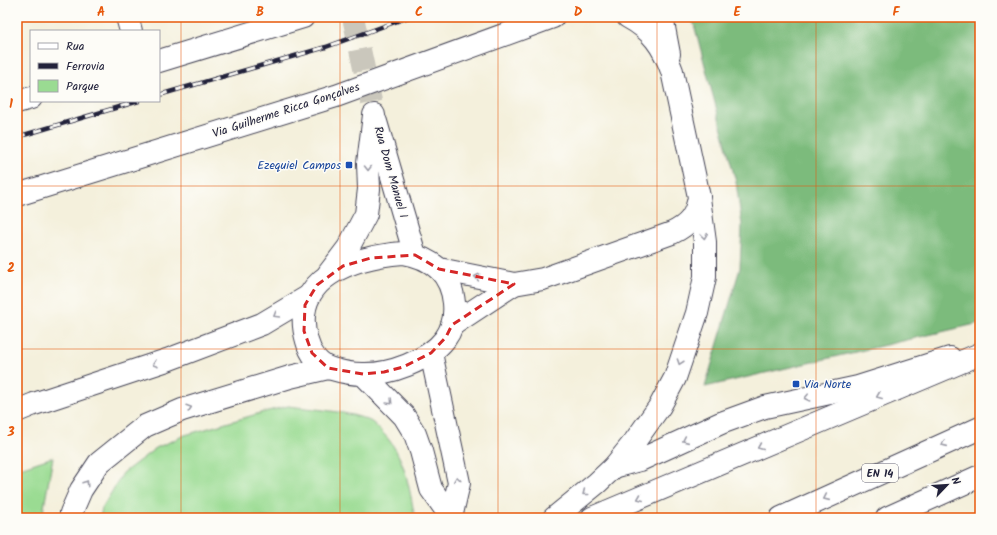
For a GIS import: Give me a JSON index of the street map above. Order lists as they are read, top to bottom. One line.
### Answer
{"streets":{"main road":["Via Guilherme Ricca Gonçalves","Rua Dom Manuel I","EN 14"]},"places":{"transit":["Ezequiel Campos","Via Norte"]},"legend":["Rua","Ferrovia","Parque"],"north":"top right","grid":{"columns":["A","B","C","D","E","F"],"rows":["1","2","3"]}}
